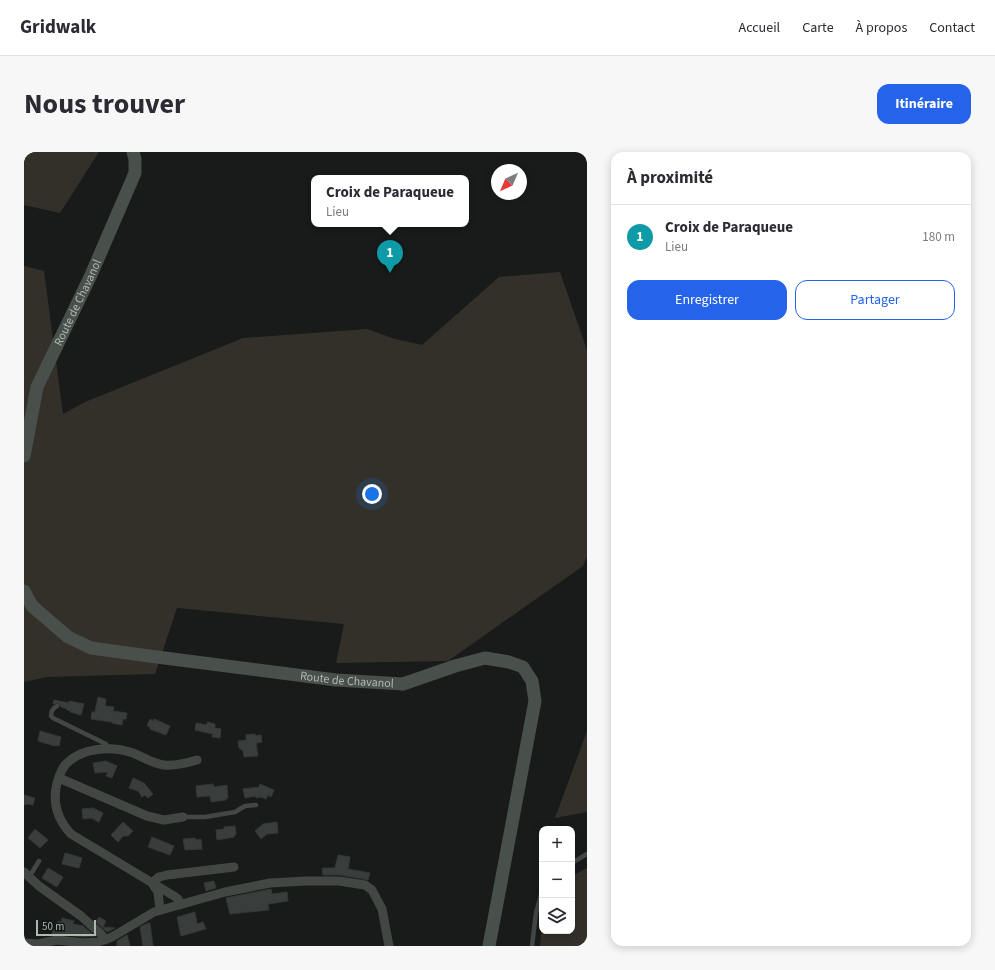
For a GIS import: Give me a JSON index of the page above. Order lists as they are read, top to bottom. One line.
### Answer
{"streets":{"street":["Route de Chavanol"]},"scale_bar":"50 m","north":"bottom left","page":{"header":"Gridwalk","nav":["Accueil","Carte","À propos","Contact"],"title":"Nous trouver","buttons":["Itinéraire",["Enregistrer","Partager"]],"heading":"À proximité","popup":["Croix de Paraqueue","Lieu"],"list":[{"mark":"1","name":"Croix de Paraqueue","note":"Lieu","value":"180 m"}],"pins":"1","map_buttons":["+","−"],"scale":"50 m"}}
